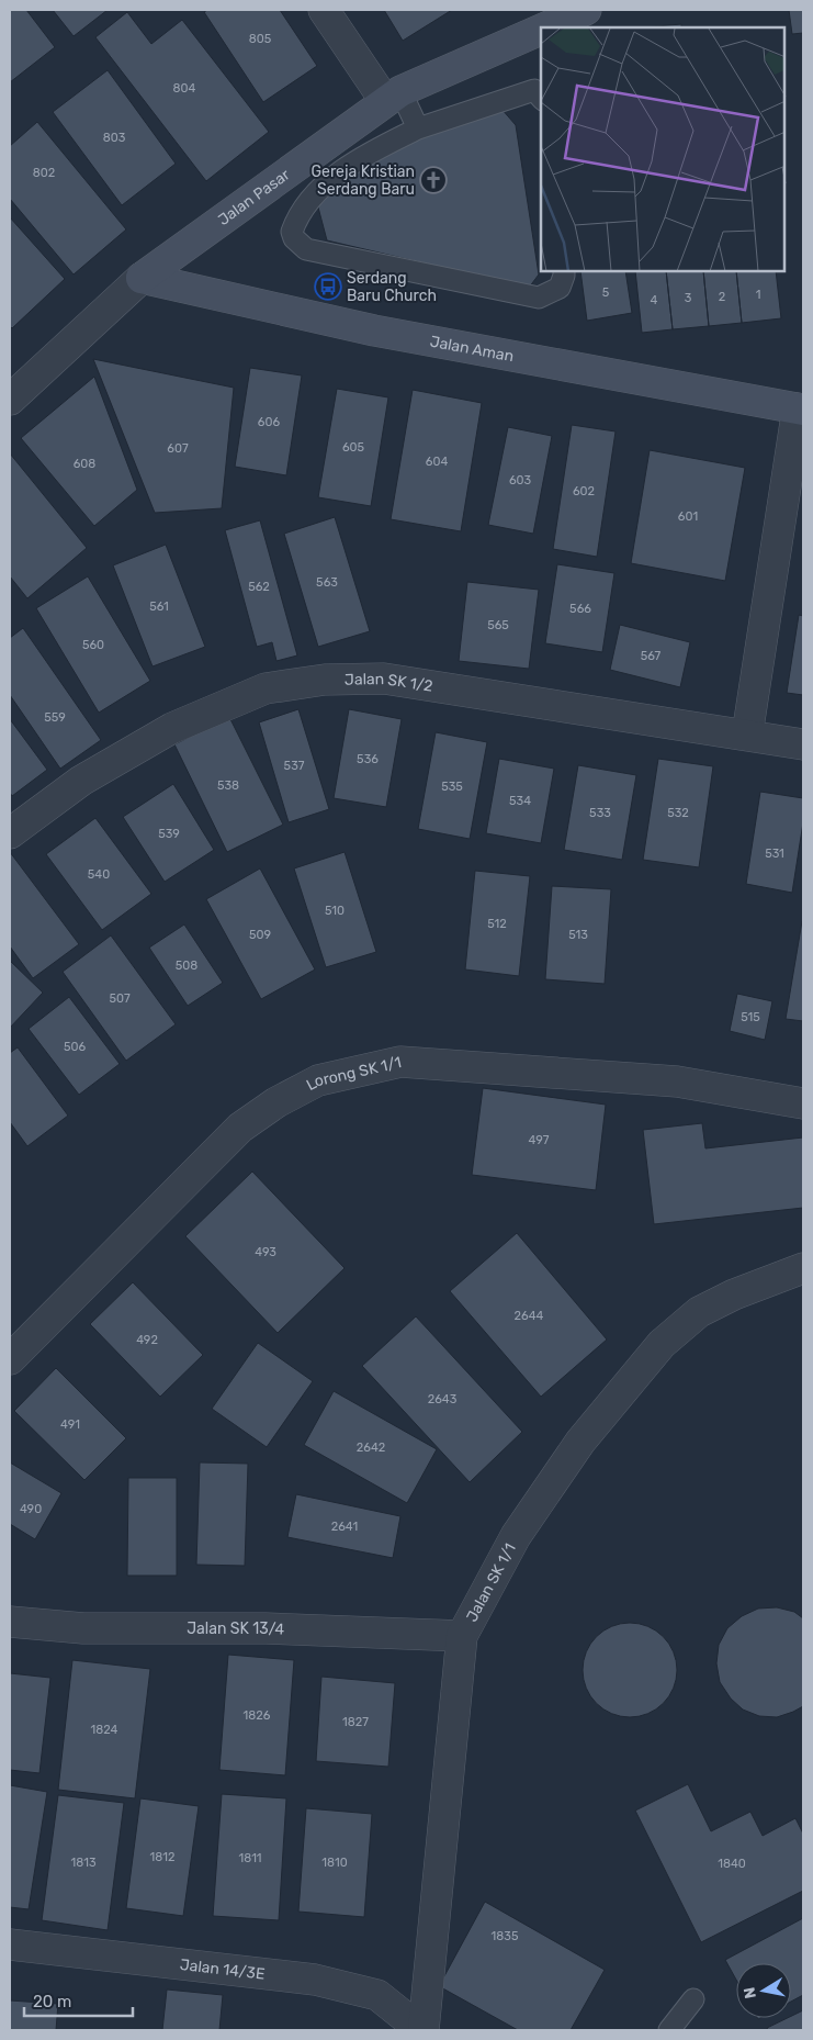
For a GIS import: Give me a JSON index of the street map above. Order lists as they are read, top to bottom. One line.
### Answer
{"streets":{"street":["Jalan Pasar","Jalan Aman","Jalan SK 1/2","Lorong SK 1/1","Jalan SK 1/1","Jalan SK 13/4","Jalan 14/3E"]},"crossings":[["Jalan Pasar","Jalan Aman"],["Jalan SK 1/1","Jalan SK 13/4"],["Jalan SK 1/1","Jalan 14/3E"]],"places":{"church":["Gereja Kristian Serdang Baru"],"bus stop":["Serdang Baru Church"]},"house_numbers":["805","804","803","802","5","1","2","3","4","606","605","607","604","608","603","602","601","563","562","561","566","565","560","567","559","536","537","538","535","534","533","532","539","531","540","510","512","509","513","508","507","515","506","497","493","2644","492","2643","491","2642","490","2641","1826","1827","1824","1812","1811","1813","1810","1840","1835"],"scale_bar":"20 m","north":"left"}
